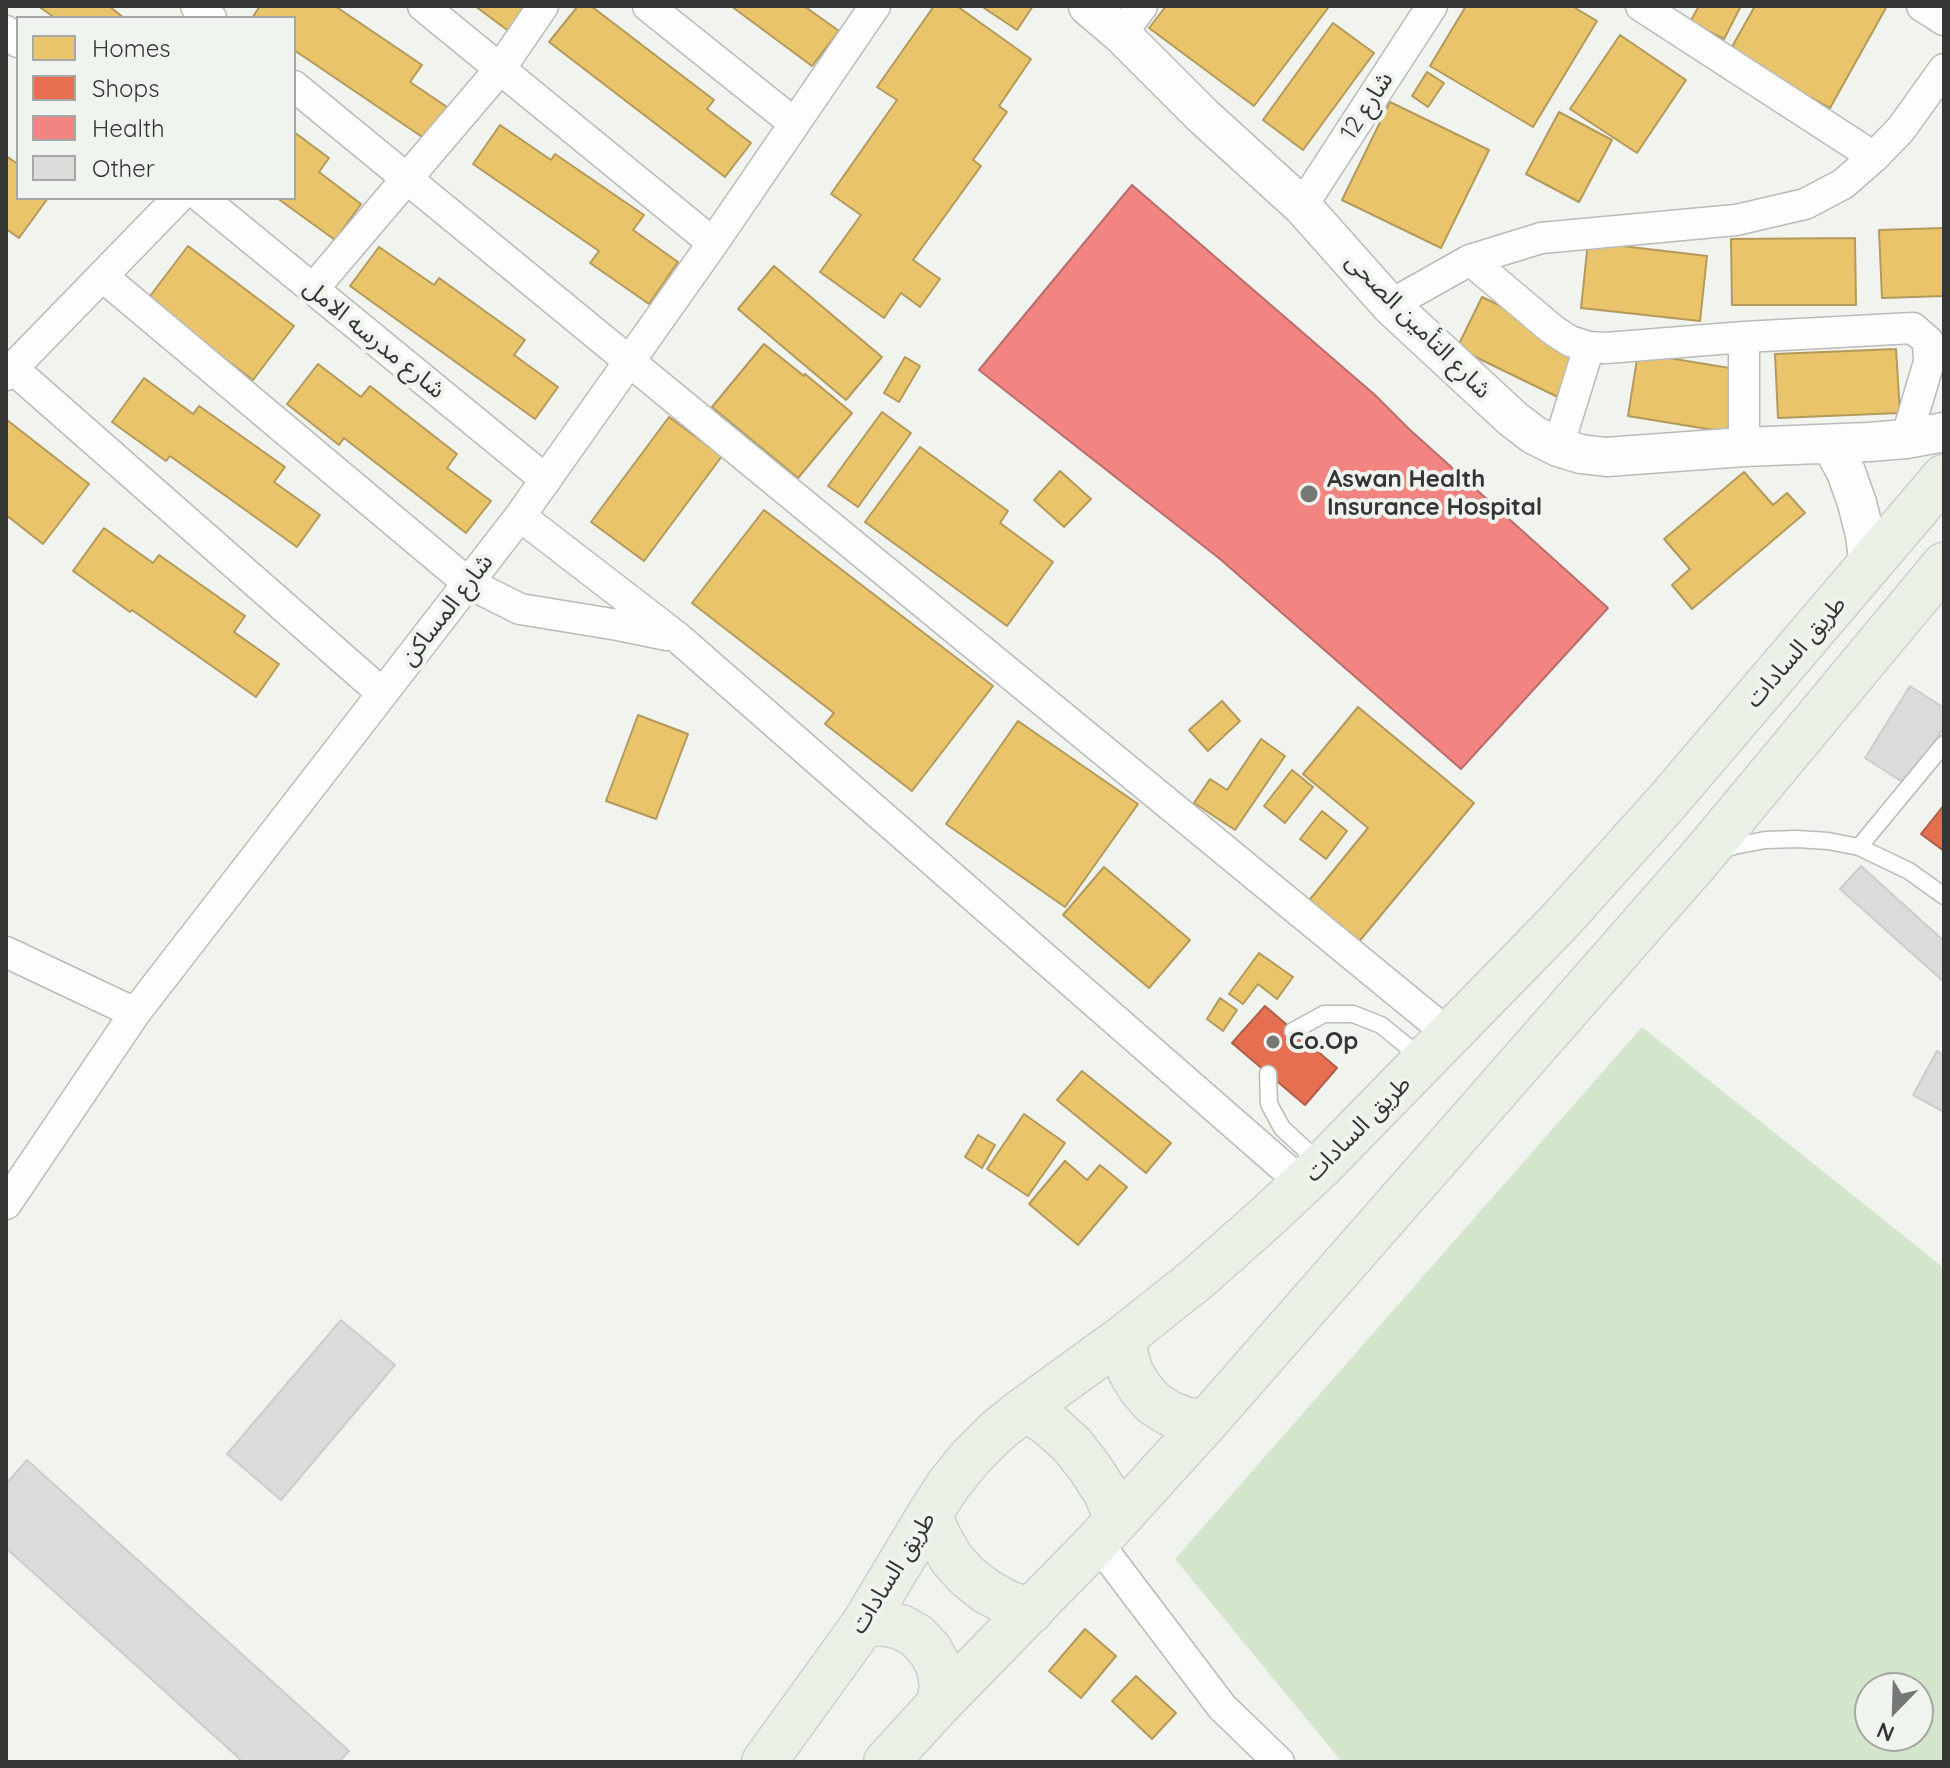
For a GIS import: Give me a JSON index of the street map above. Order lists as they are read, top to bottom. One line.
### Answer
{"streets":{"main road":["طريق السادات"],"street":["شارع 12","شارع التأمين الصحى","شارع مدرسه الامل","شارع المساكن"]},"crossings":[["شارع 12","شارع التأمين الصحى"],["شارع مدرسه الامل","شارع المساكن"]],"places":["Aswan Health Insurance Hospital","Co.Op"],"legend":["Homes","Shops","Health","Other"],"north":"bottom left"}
